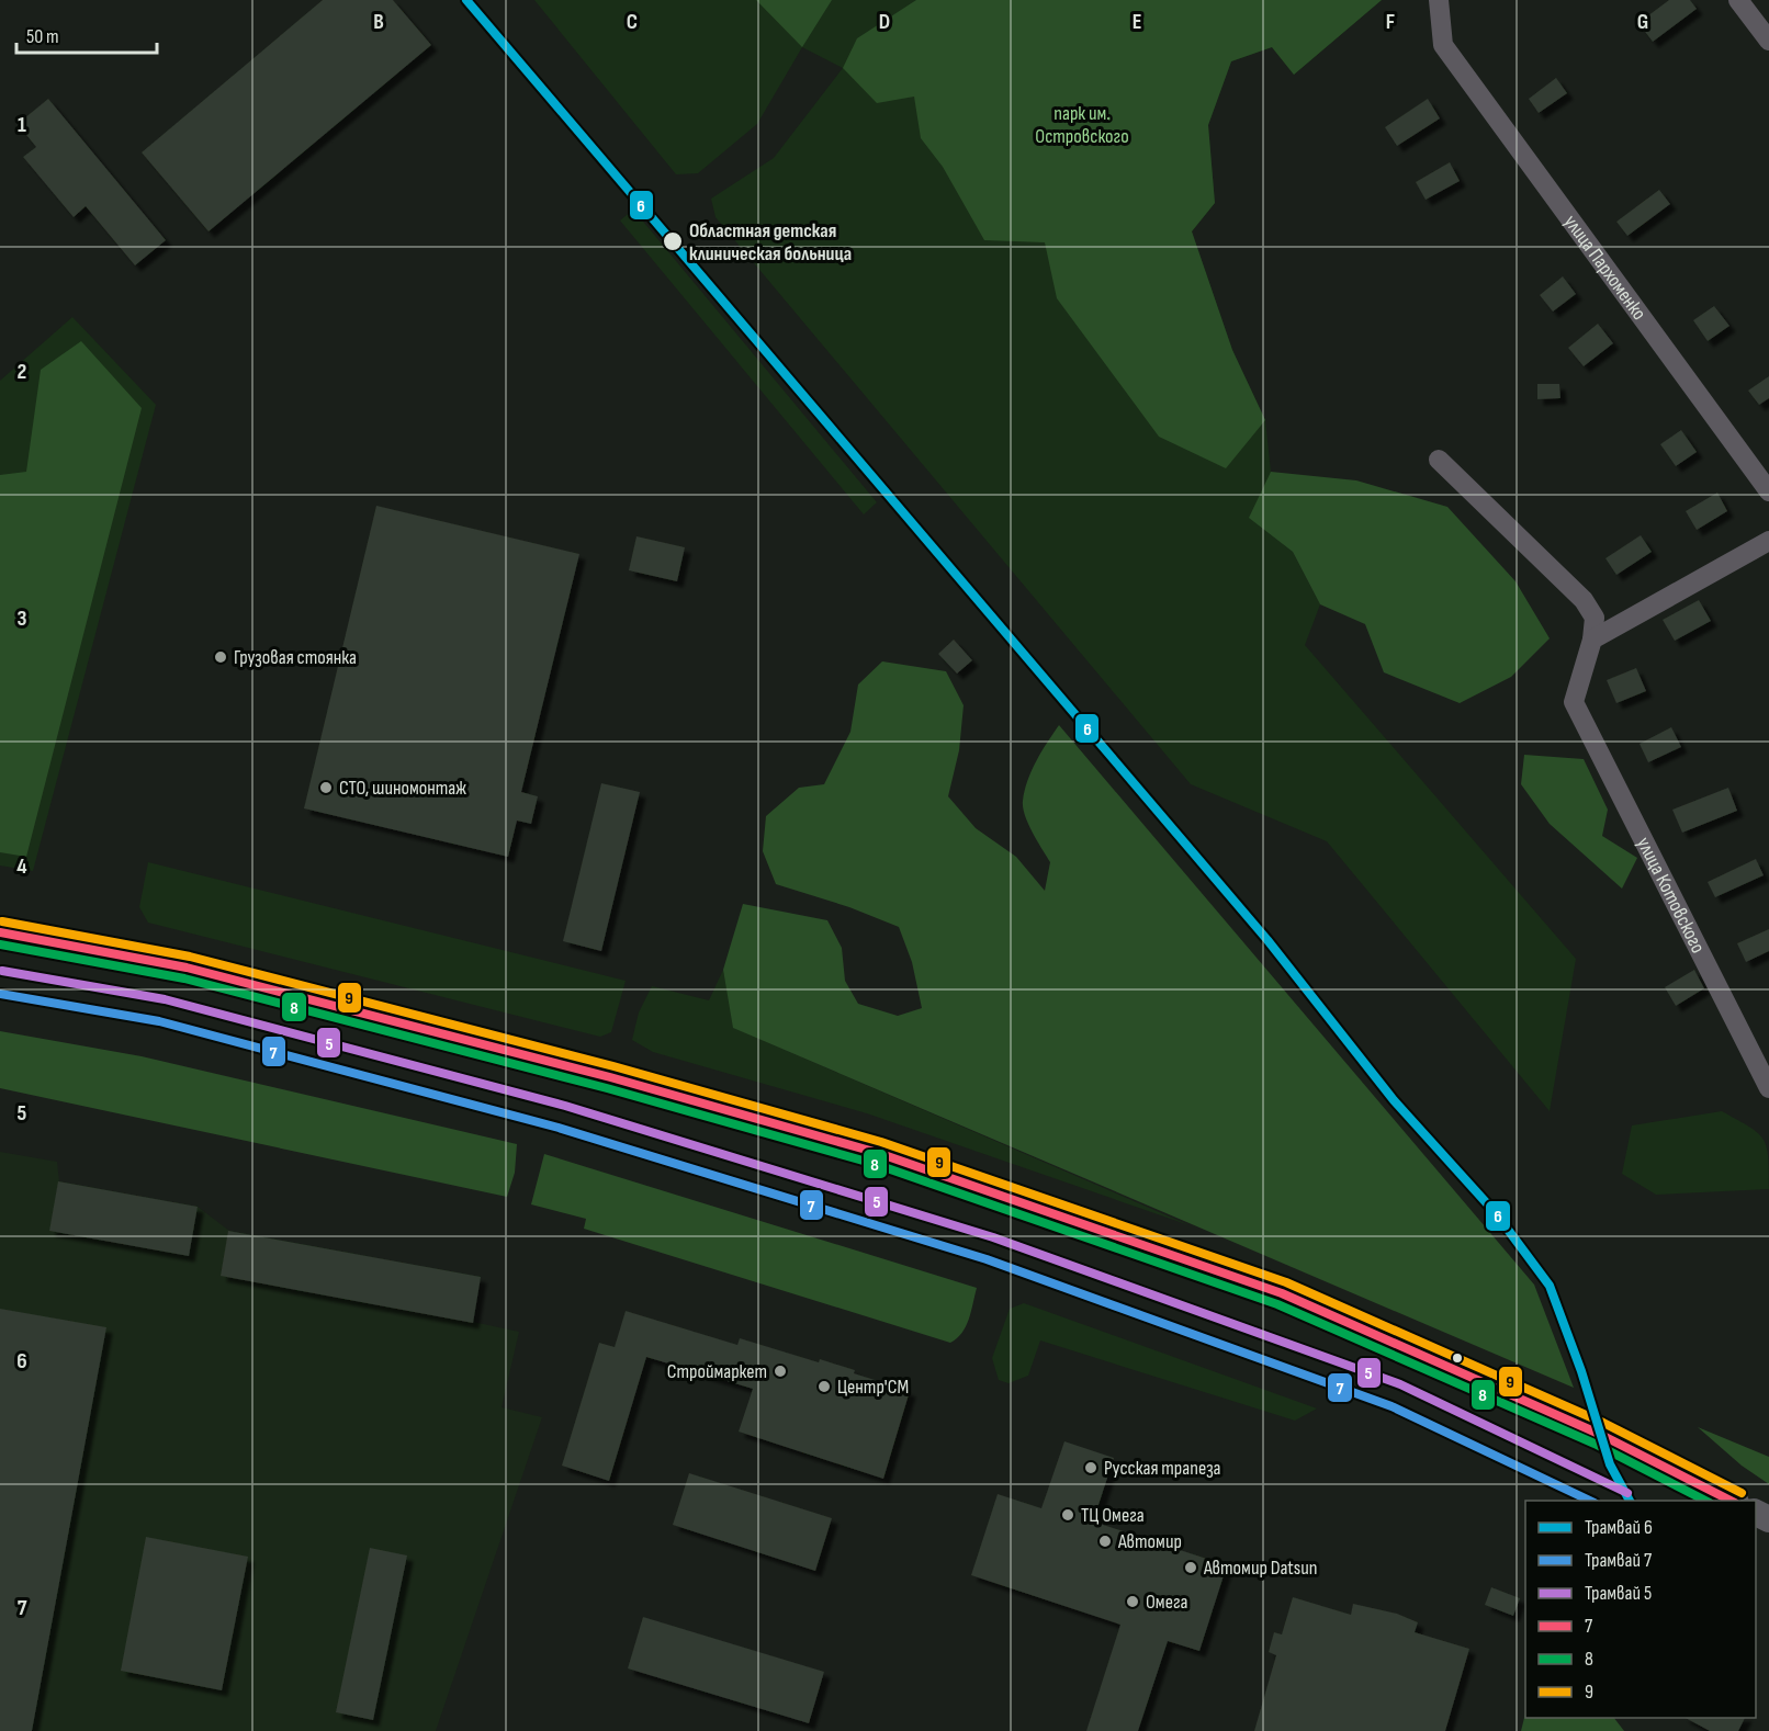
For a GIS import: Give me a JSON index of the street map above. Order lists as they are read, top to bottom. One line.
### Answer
{"streets":{"street":["улица Пархоменко","улица Котовского"]},"parks":["парк им. Островского"],"places":["Областная детская клиническая больница","Грузовая стоянка","СТО, шиномонтаж","Строймаркет","Центр'СМ","Русская трапеза","ТЦ Омега","Автомир","Автомир Datsun","Омега"],"lines":["tram line 6","transit line 9","transit line 7","transit line 8","tram line 5","tram line 7"],"legend":["Трамвай 6","Трамвай 7","Трамвай 5","7","8","9"],"scale_bar":"50 m","grid":{"columns":["B","C","D","E","F","G"],"rows":["1","2","3","4","5","6","7"]}}
